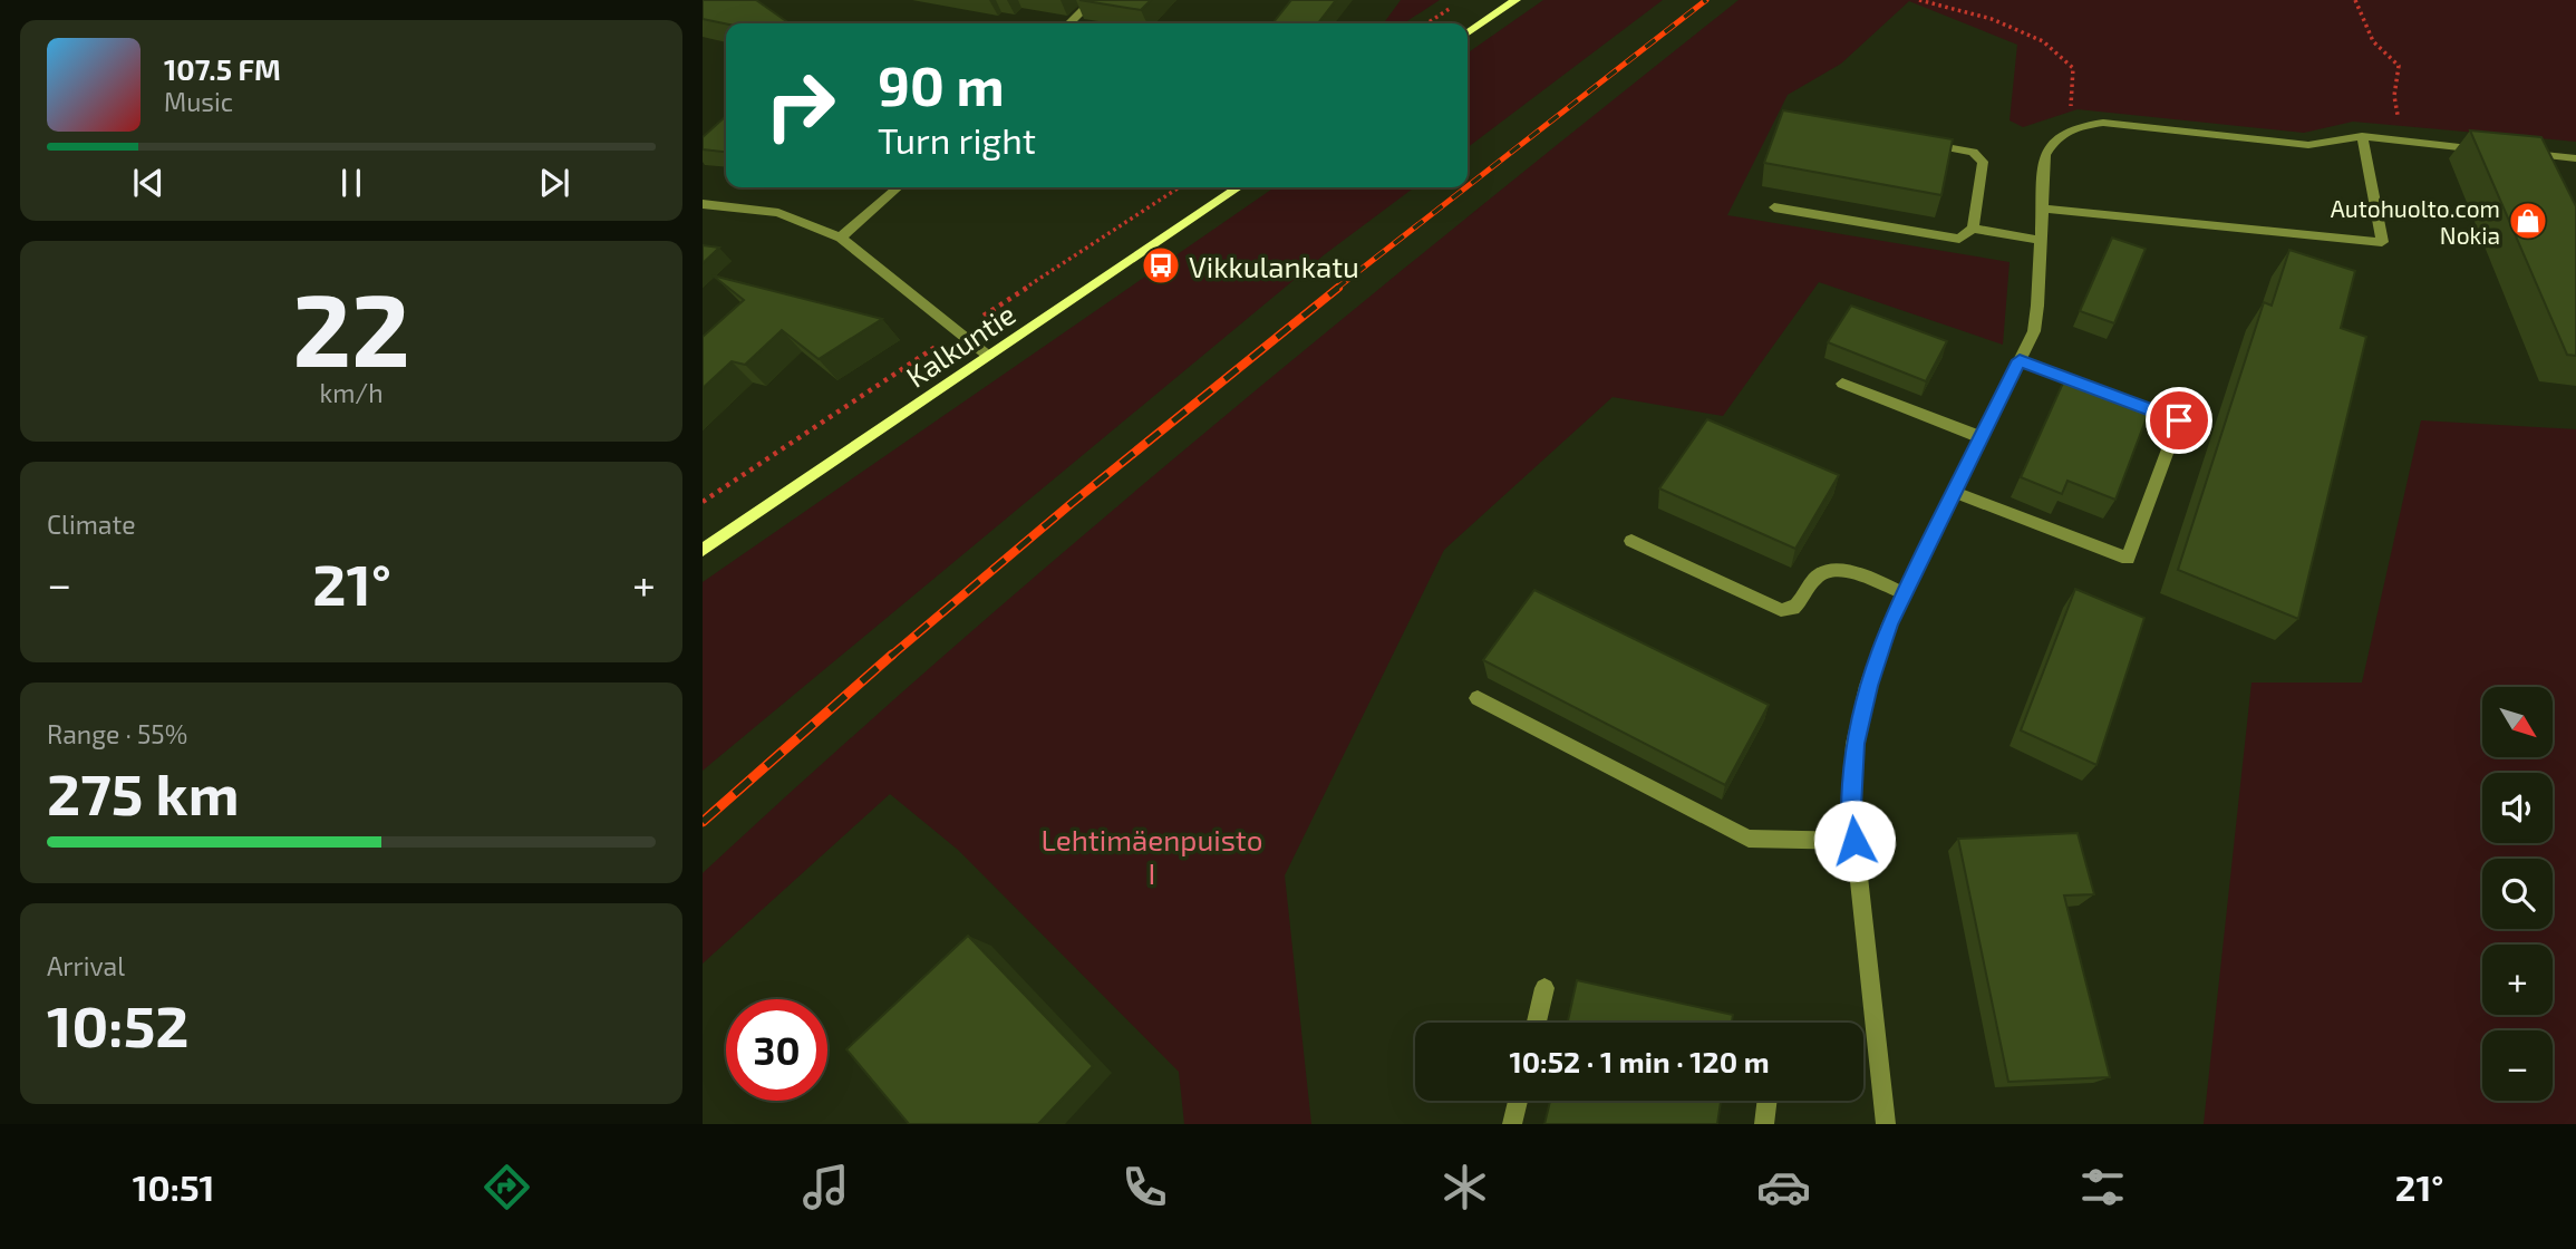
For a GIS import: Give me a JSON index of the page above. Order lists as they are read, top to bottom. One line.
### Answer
{"streets":{"street":["Kalkuntie"]},"parks":["Lehtimäenpuisto I"],"places":{"shop":["Autohuolto.com Nokia"],"bus stop":["Vikkulankatu"]},"north":"bottom right","page":{"turn":["90 m","Turn right"],"song":["107.5 FM","Music"],"tile":[["22","km/h"],"Climate",["Range · 55%","275 km"],["Arrival","10:52"]],"heat":["−","21°","+"],"map_buttons":["+","−"],"limit":"30","trip":"10:52 · 1 min · 120 m","tabs":["10:51","21°"]}}
